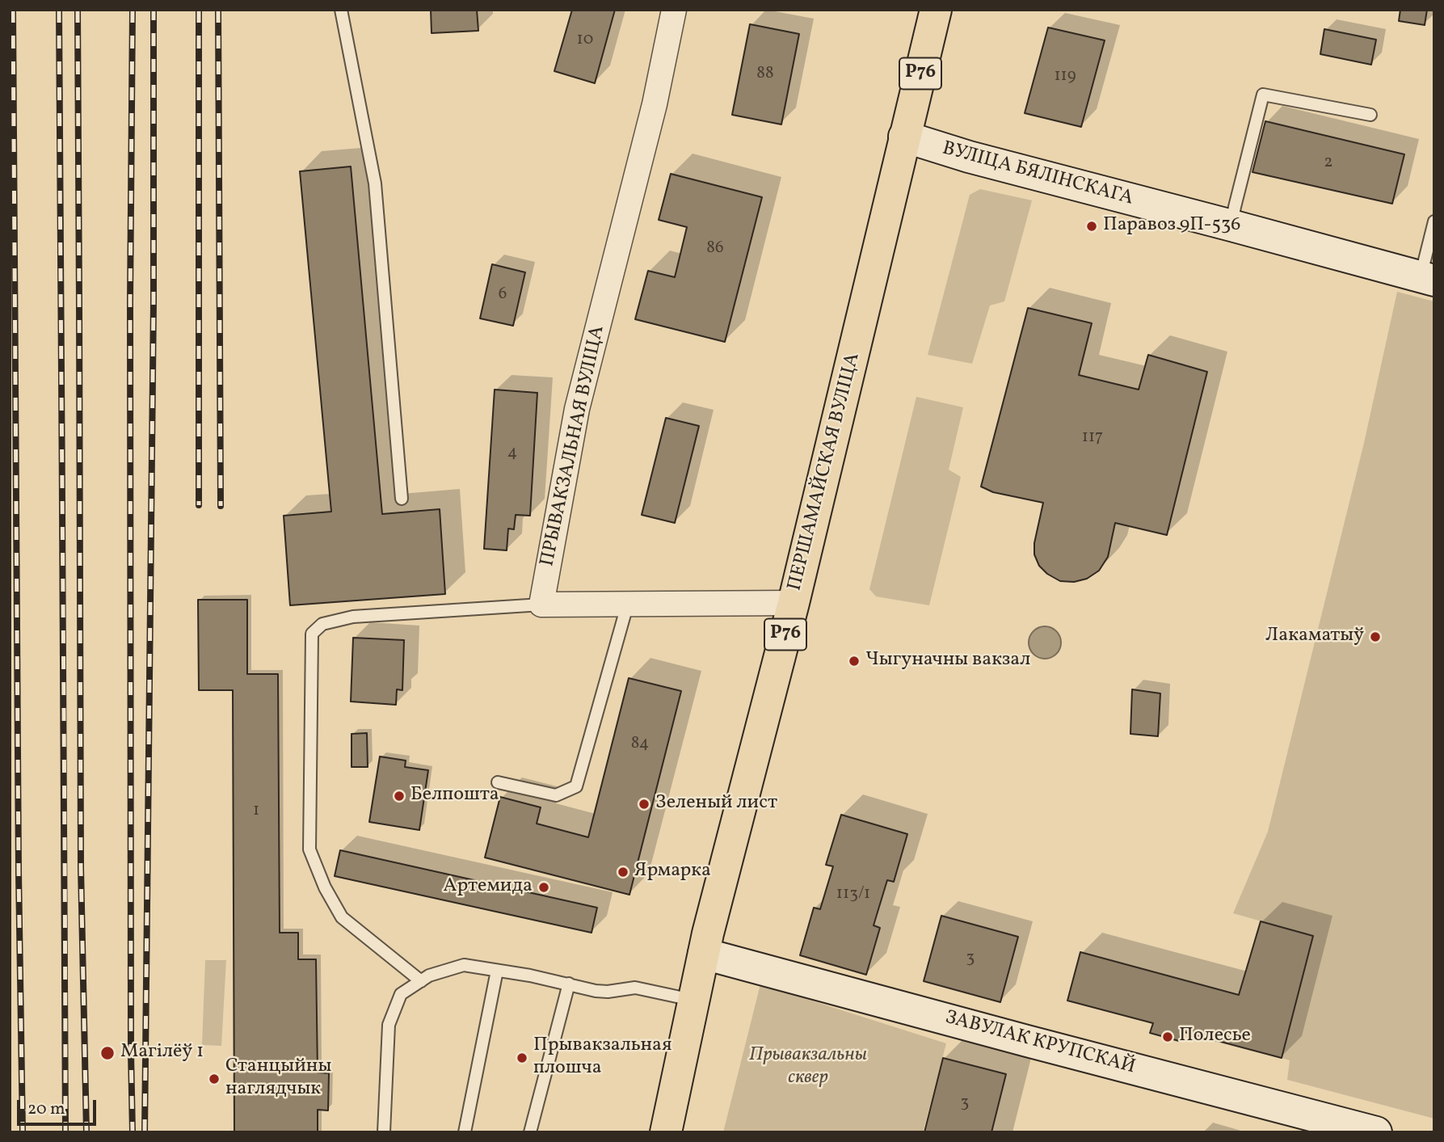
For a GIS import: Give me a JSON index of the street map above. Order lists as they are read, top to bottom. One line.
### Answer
{"streets":{"main road":["Р76","ВУЛІЦА БЯЛІНСКАГА","ПЕРШАМАЙСКАЯ ВУЛІЦА","ЗАВУЛАК КРУПСКАЙ"],"street":["ПРЫВАКЗАЛЬНАЯ ВУЛІЦА"]},"crossings":[["ВУЛІЦА БЯЛІНСКАГА","ПЕРШАМАЙСКАЯ ВУЛІЦА"],["ПЕРШАМАЙСКАЯ ВУЛІЦА","ЗАВУЛАК КРУПСКАЙ"]],"parks":["Прывакзальны сквер"],"places":["Паравоз 9П-536","Лакаматыў","Чыгуначны вакзал","Белпошта","Зеленый лист","Ярмарка","Артемида","Полесье","Магілёў 1","Прывакзальная плошча","Станцыйны наглядчык"],"house_numbers":["10","88","119","2","86","6","117","4","84","1","113/1","3","3"],"scale_bar":"20 m"}
